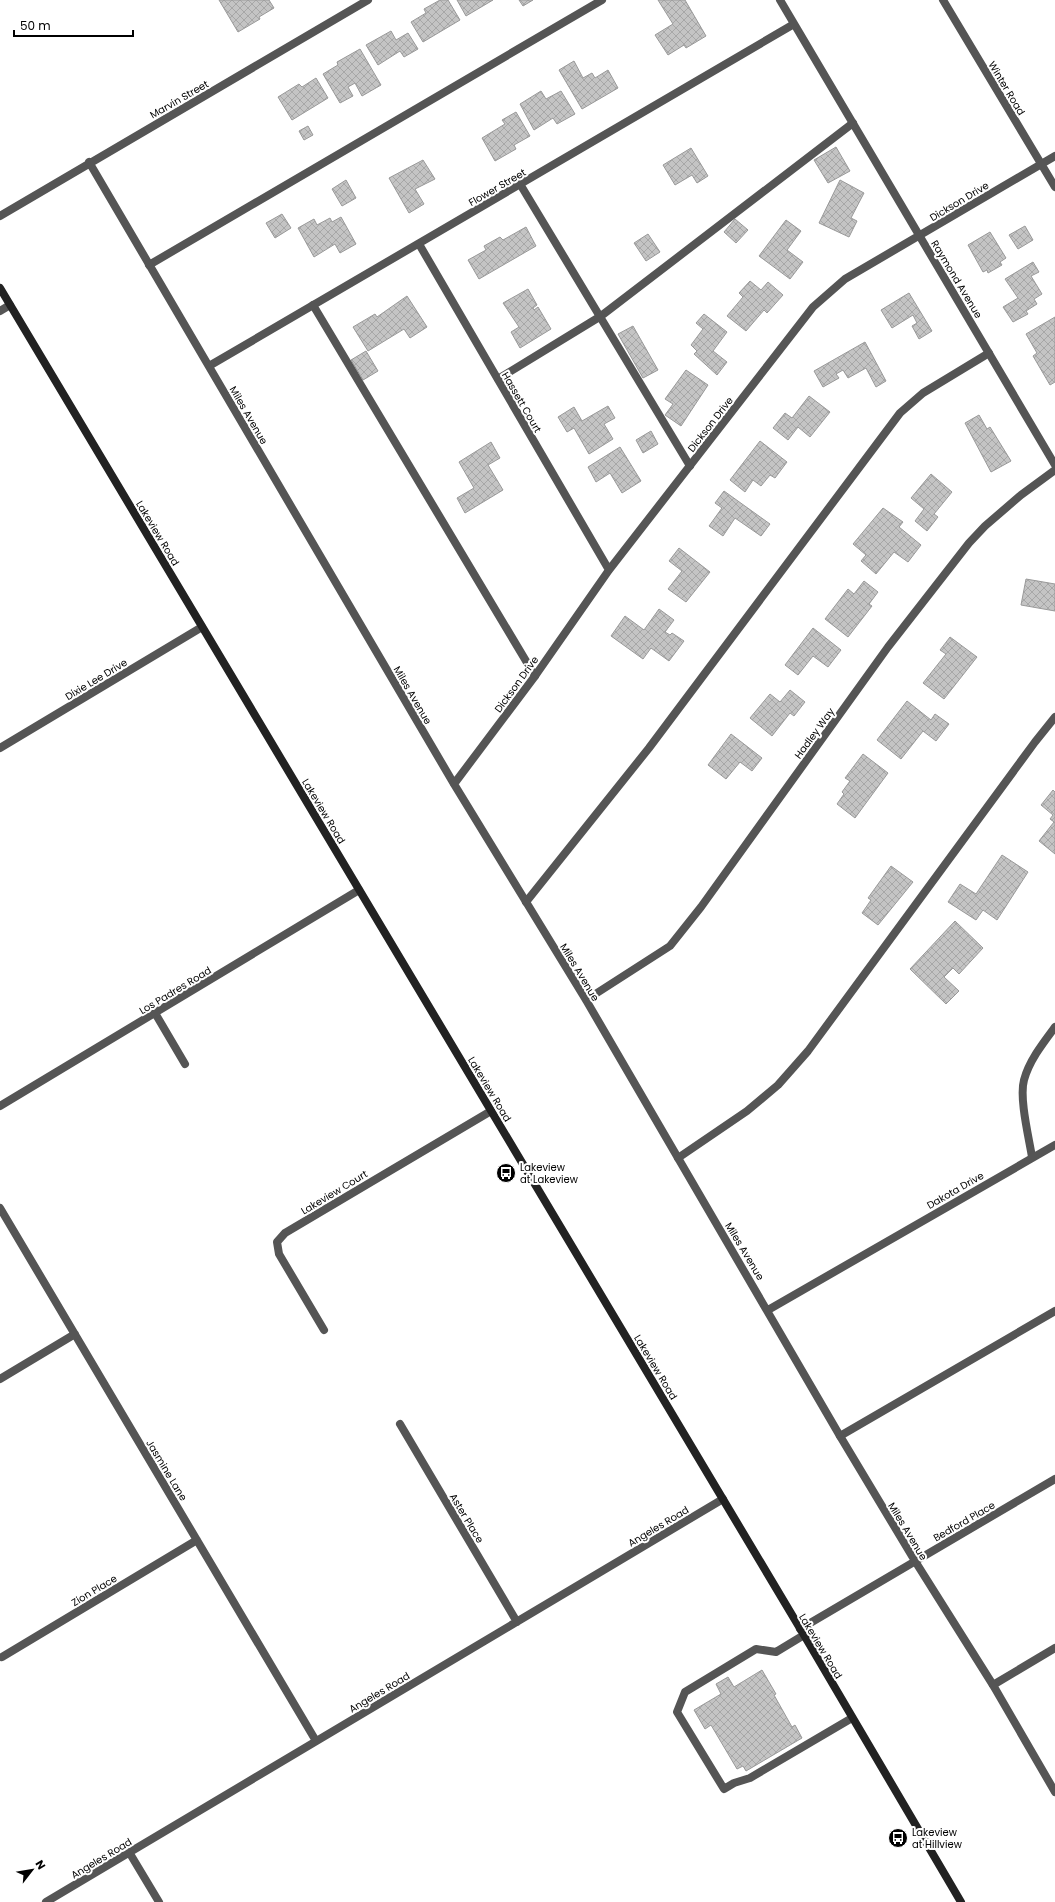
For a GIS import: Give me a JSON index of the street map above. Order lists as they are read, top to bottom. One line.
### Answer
{"streets":{"main road":["Lakeview Road"],"street":["Winter Road","Marvin Street","Flower Street","Dickson Drive","Raymond Avenue","Hassett Court","Miles Avenue","Dixie Lee Drive","Hadley Way","Los Padres Road","Dakota Drive","Lakeview Court","Jasmine Lane","Aster Place","Bedford Place","Angeles Road","Zion Place"]},"crossings":[["Winter Road","Dickson Drive"],["Marvin Street","Miles Avenue"],["Flower Street","Raymond Avenue"],["Flower Street","Hassett Court"],["Flower Street","Miles Avenue"],["Dickson Drive","Raymond Avenue"],["Dickson Drive","Hassett Court"],["Dickson Drive","Miles Avenue"],["Miles Avenue","Hadley Way"],["Miles Avenue","Dakota Drive"],["Miles Avenue","Bedford Place"],["Lakeview Road","Dixie Lee Drive"],["Lakeview Road","Los Padres Road"],["Lakeview Road","Lakeview Court"],["Lakeview Road","Bedford Place"],["Lakeview Road","Angeles Road"],["Jasmine Lane","Angeles Road"],["Jasmine Lane","Zion Place"],["Aster Place","Angeles Road"]],"places":{"bus stop":["Lakeview at Lakeview","Lakeview at Hillview"]},"scale_bar":"50 m","north":"top right"}
